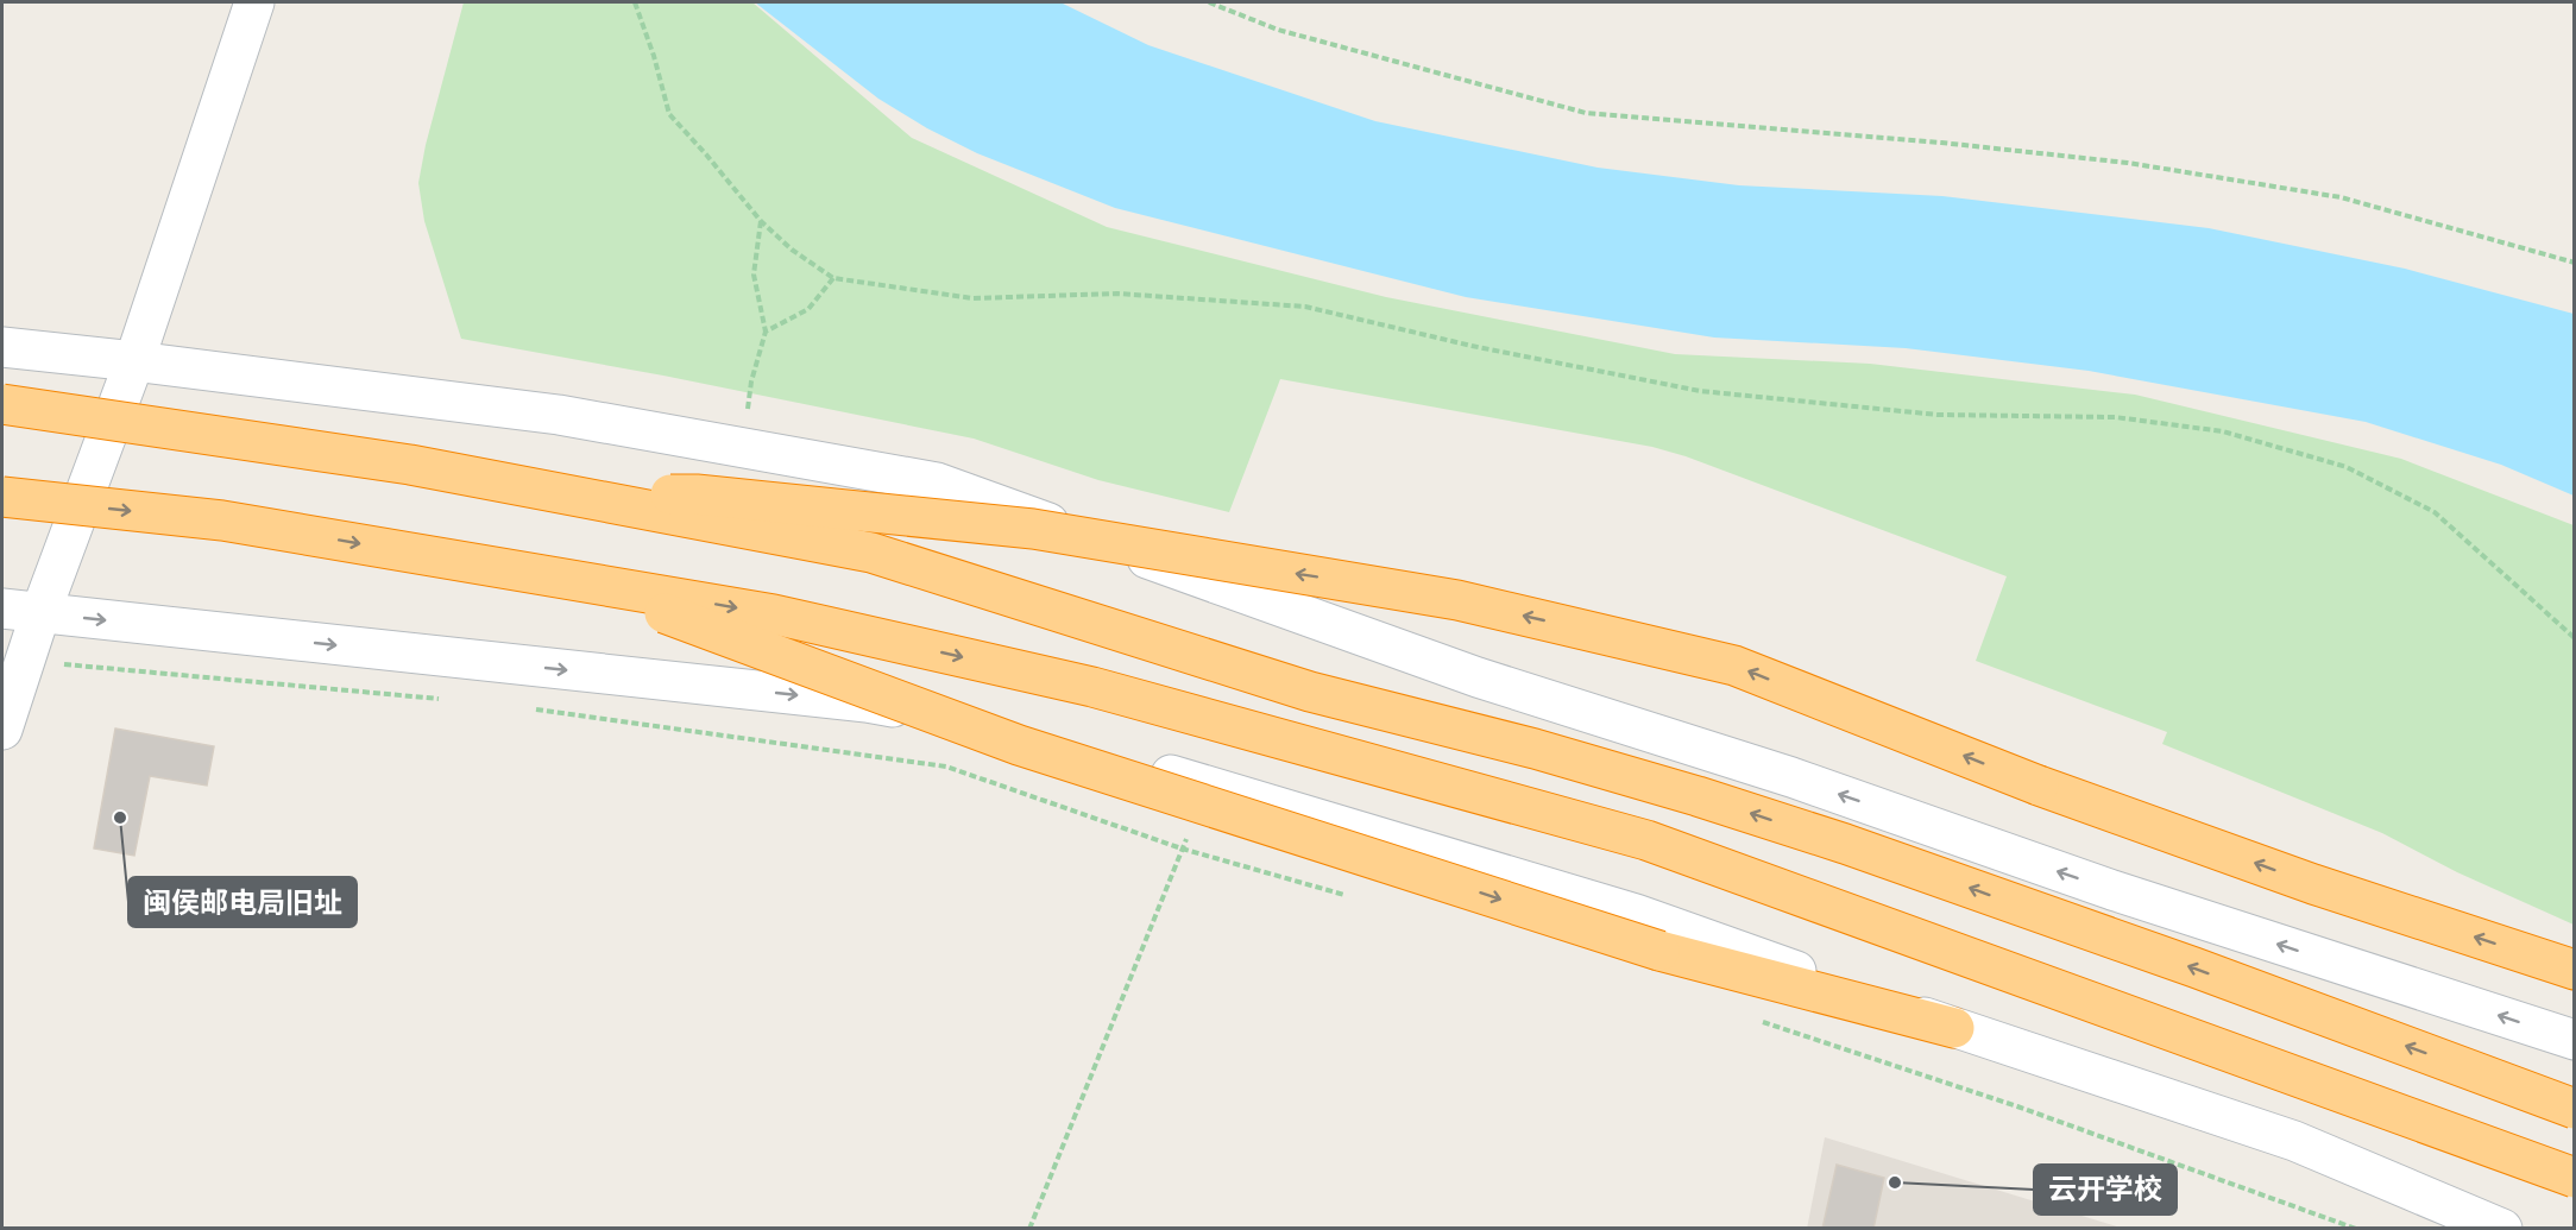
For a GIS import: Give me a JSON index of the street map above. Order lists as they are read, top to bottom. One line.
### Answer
{"places":["闽侯邮电局旧址","云开学校"]}
